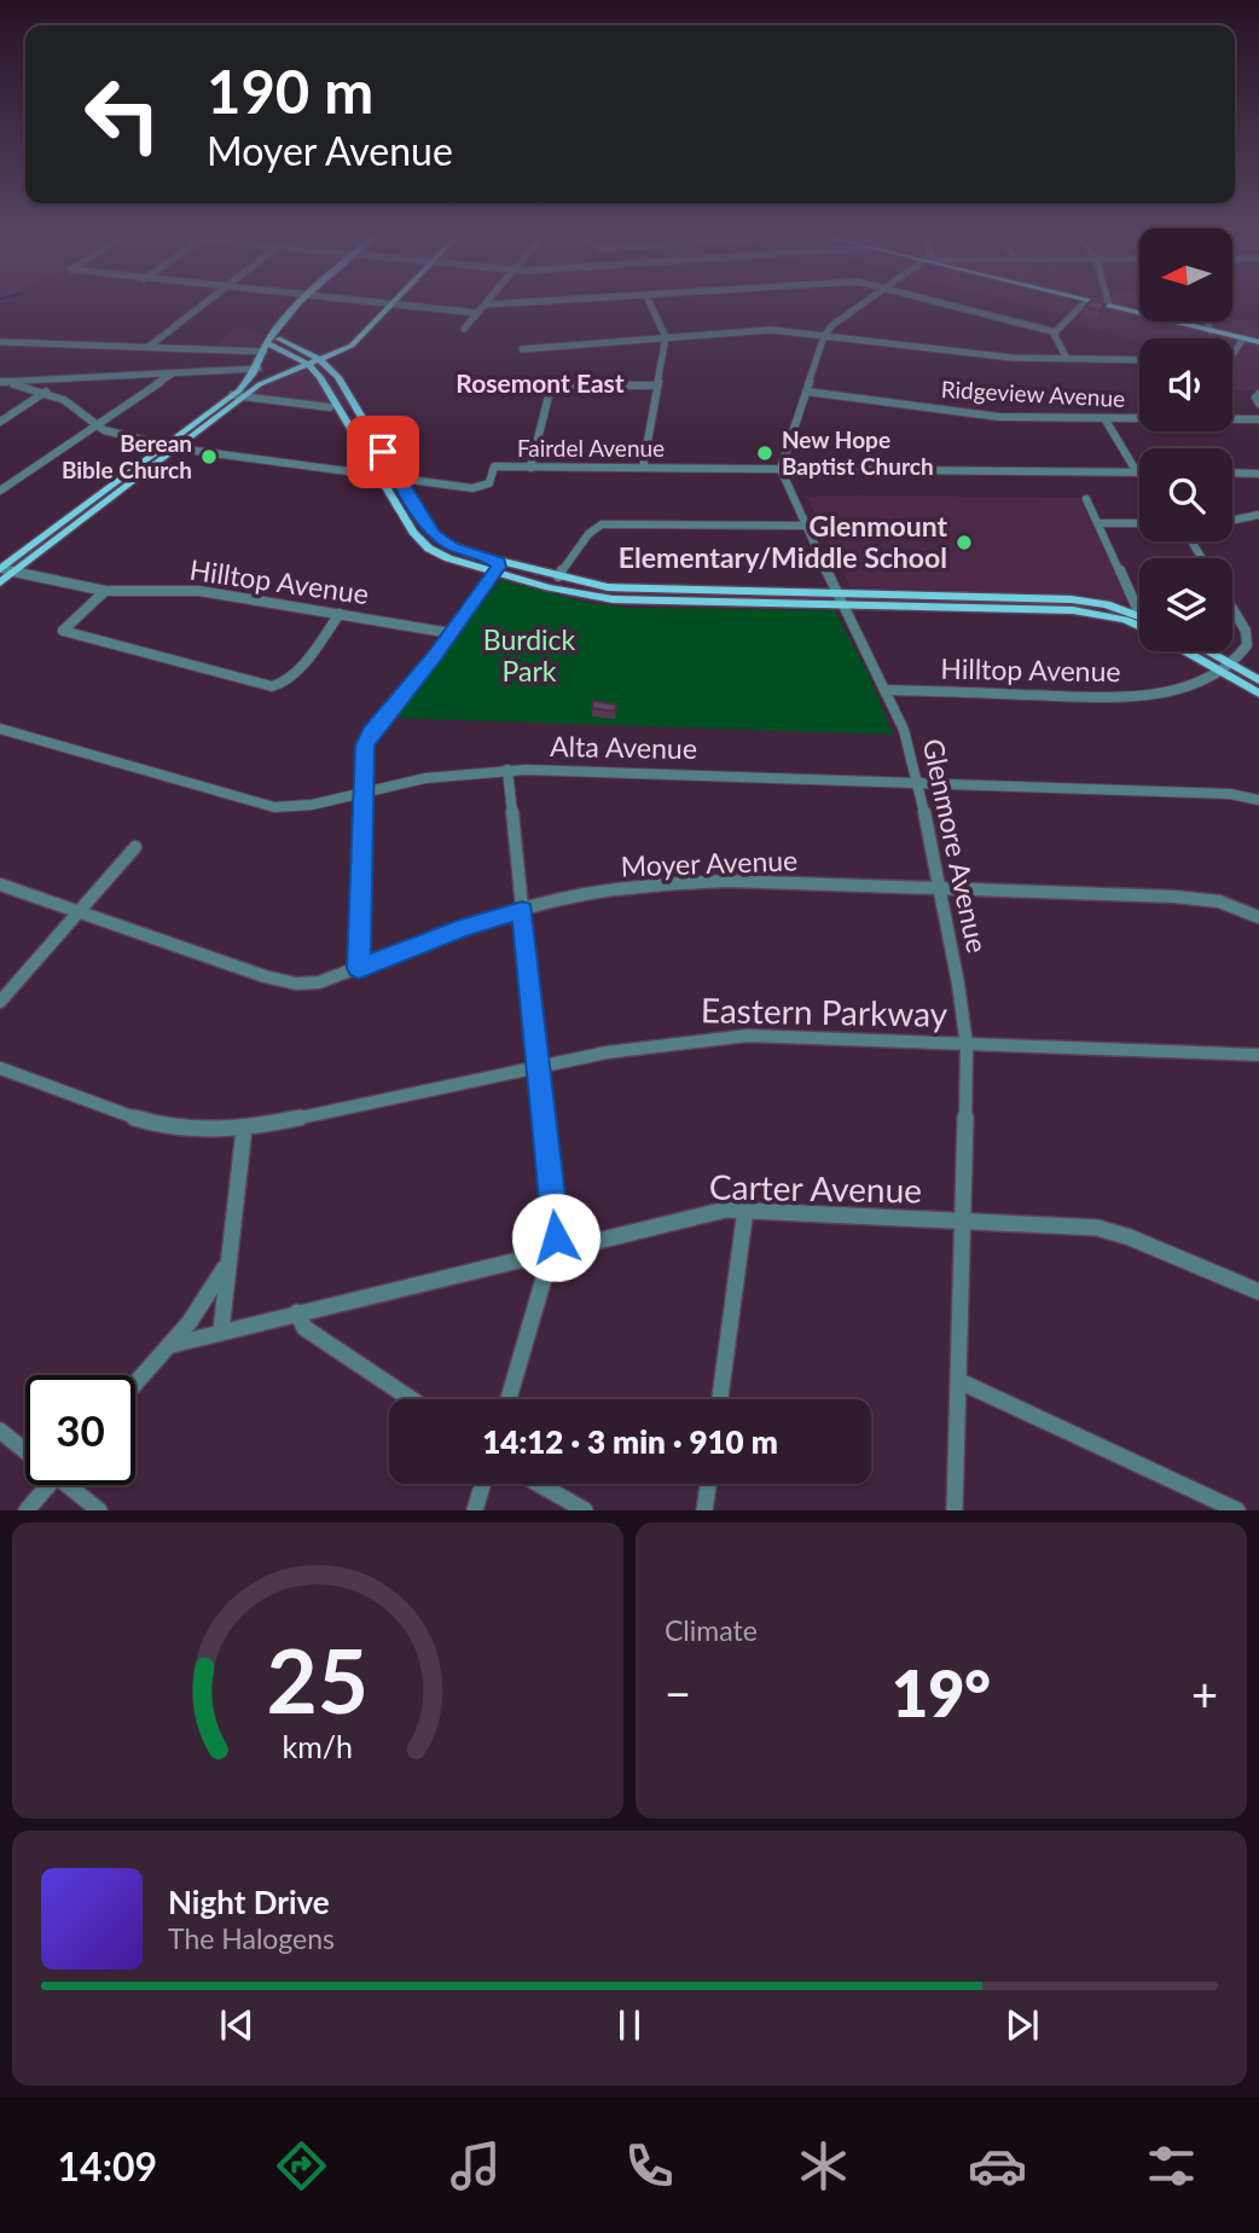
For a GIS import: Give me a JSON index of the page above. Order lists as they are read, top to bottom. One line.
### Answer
{"streets":{"street":["Ridgeview Avenue","Fairdel Avenue","Hilltop Avenue","Alta Avenue","Glenmore Avenue","Moyer Avenue","Eastern Parkway","Carter Avenue"]},"crossings":[["Fairdel Avenue","Glenmore Avenue"],["Hilltop Avenue","Glenmore Avenue"],["Alta Avenue","Glenmore Avenue"],["Glenmore Avenue","Moyer Avenue"],["Glenmore Avenue","Eastern Parkway"],["Glenmore Avenue","Carter Avenue"]],"districts":["Rosemont East"],"parks":["Burdick Park"],"places":["New Hope Baptist Church","Berean Bible Church","Glenmount Elementary/Middle School"],"north":"left","page":{"turn":["190 m","Moyer Avenue"],"limit":"30","trip":"14:12 · 3 min · 910 m","tile":"Climate","heat":["−","19°","+"],"song":["Night Drive","The Halogens"],"tabs":"14:09","gauge":["25","km/h"]}}
